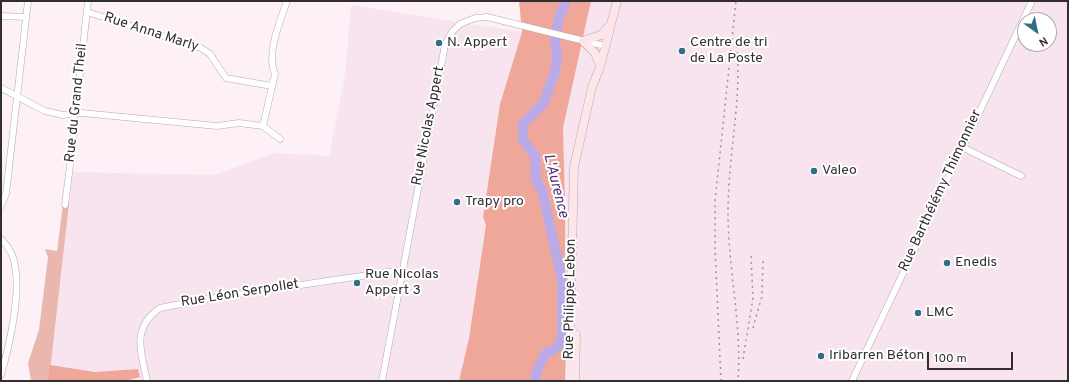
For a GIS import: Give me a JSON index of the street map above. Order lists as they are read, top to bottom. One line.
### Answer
{"streets":{"street":["Rue Anna Marly","Rue du Grand Theil","Rue Nicolas Appert","Rue Barthélémy Thimonnier","Rue Léon Serpollet","Rue Philippe Lebon"]},"crossings":[["Rue Anna Marly","Rue du Grand Theil"],["Rue Nicolas Appert","Rue Léon Serpollet"],["Rue Nicolas Appert","Rue Philippe Lebon"]],"water":["L'Aurence"],"places":["N. Appert","Centre de tri de La Poste","Valeo","Trapy pro","Enedis","Rue Nicolas Appert 3","LMC","Iribarren Béton"],"scale_bar":"100 m","north":"bottom right"}
